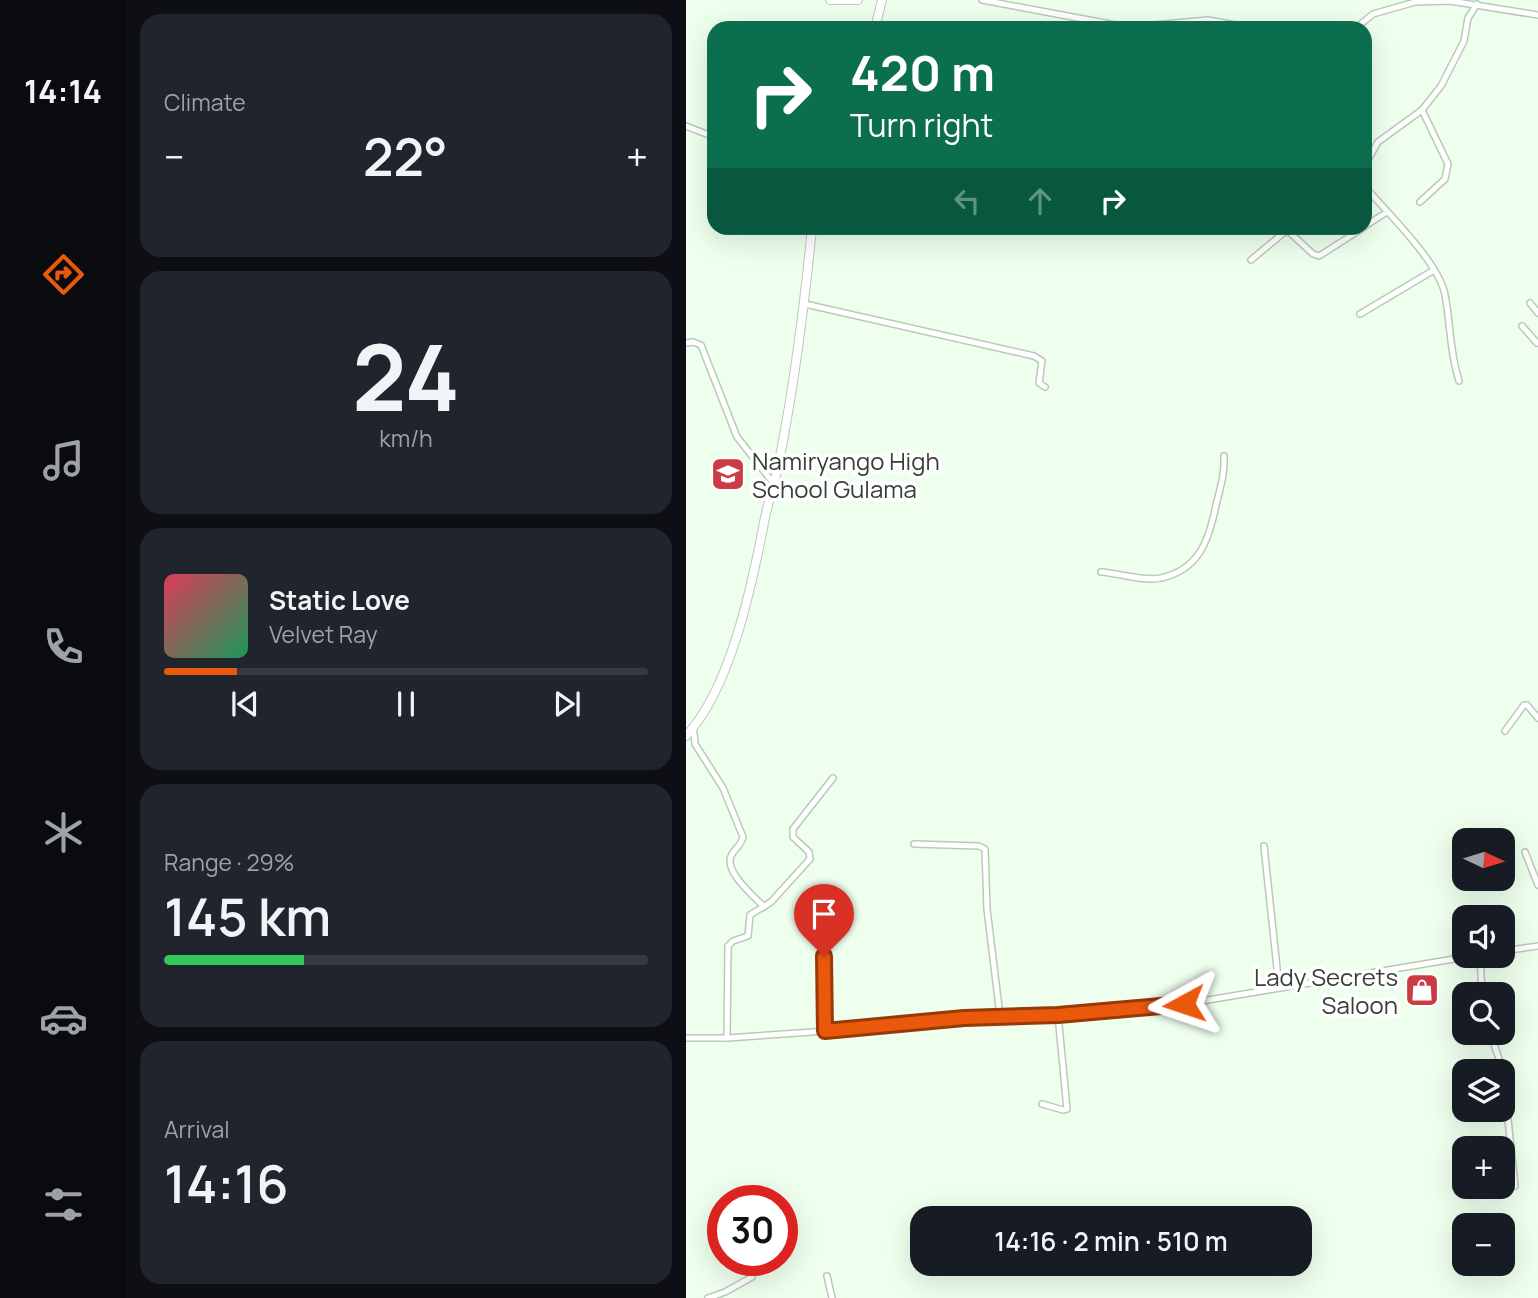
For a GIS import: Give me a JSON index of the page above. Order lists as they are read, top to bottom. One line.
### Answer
{"places":{"school or university":["Namiryango High School Gulama"],"shop":["Lady Secrets Saloon"]},"north":"right","page":{"tabs":"14:14","tile":["Climate",["24","km/h"],["Range · 29%","145 km"],["Arrival","14:16"]],"turn":["420 m","Turn right"],"heat":["−","22°","+"],"song":["Static Love","Velvet Ray"],"map_buttons":["+","−"],"limit":"30","trip":"14:16 · 2 min · 510 m"}}
